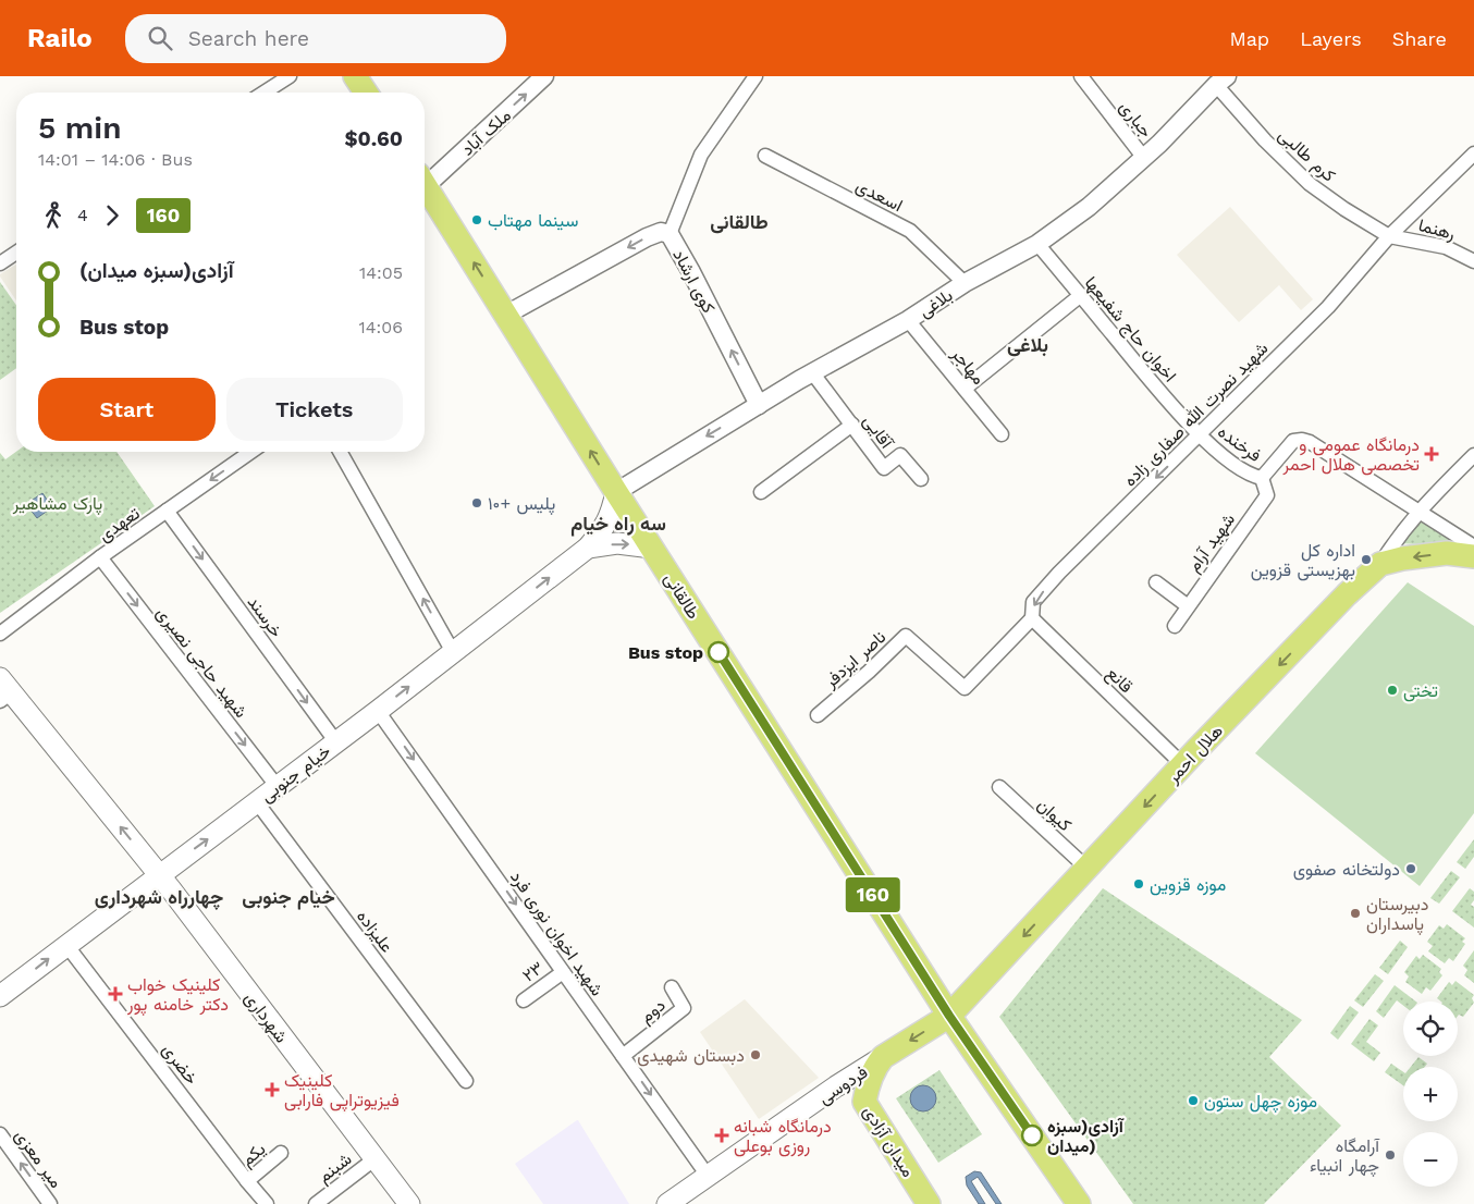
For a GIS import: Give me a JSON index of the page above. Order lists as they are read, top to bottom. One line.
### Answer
{"streets":{"main road":["طالقانی","هلال احمر","خیام جنوبی","شهرداری","فردوسی","میدان آزادی"],"street":["جباری","ملک آباد","کرم طالبی","اسعدی","رهنما","کوی ارشاد","بلاغی","اخوان حاج شفیعها","مهاجر","شهید نصرت الله صفاری زاده","آقایی","فرخنده","تعهدی","شهید آرام","خرسند","ناصر ایزدفر","شهید حاجی نصیری","قانع","کیوان","علیزاده","شهید اخوان نوری فرد","۲۳","دوم","خضری","یکم","میر معزی","شبنم"]},"crossings":[["جباری","بلاغی"],["کرم طالبی","رهنما"],["کرم طالبی","بلاغی"],["کرم طالبی","شهید نصرت الله صفاری زاده"],["اسعدی","بلاغی"],["رهنما","شهید نصرت الله صفاری زاده"],["کوی ارشاد","بلاغی"],["کوی ارشاد","طالقانی"],["بلاغی","اخوان حاج شفیعها"],["بلاغی","مهاجر"],["بلاغی","آقایی"],["بلاغی","طالقانی"],["بلاغی","خیام جنوبی"],["اخوان حاج شفیعها","شهید نصرت الله صفاری زاده"],["اخوان حاج شفیعها","فرخنده"],["شهید نصرت الله صفاری زاده","فرخنده"],["شهید نصرت الله صفاری زاده","ناصر ایزدفر"],["شهید نصرت الله صفاری زاده","قانع"],["فرخنده","شهید آرام"],["تعهدی","خرسند"],["تعهدی","شهید حاجی نصیری"],["طالقانی","هلال احمر"],["طالقانی","خیام جنوبی"],["طالقانی","میدان آزادی"],["خرسند","خیام جنوبی"],["ناصر ایزدفر","قانع"],["شهید حاجی نصیری","خیام جنوبی"],["قانع","هلال احمر"],["هلال احمر","کیوان"],["هلال احمر","میدان آزادی"],["خیام جنوبی","علیزاده"],["خیام جنوبی","شهید اخوان نوری فرد"],["خیام جنوبی","شهرداری"],["خیام جنوبی","خضری"],["شهید اخوان نوری فرد","۲۳"],["شهید اخوان نوری فرد","دوم"],["شهید اخوان نوری فرد","فردوسی"],["شهرداری","شبنم"],["خضری","یکم"],["فردوسی","میدان آزادی"]],"one_way":["ملک آباد","شهید نصرت الله صفاری زاده","طالقانی","خرسند","شهید حاجی نصیری","هلال احمر","خیام جنوبی","شهید اخوان نوری فرد","شهرداری","میر معزی"],"districts":["طالقانی","بلاغی","سه راه خیام","چهارراه شهرداری","خیام جنوبی"],"parks":["پارک مشاهیر"],"places":{"other":["سینما مهتاب","پلیس +۱۰","اداره کل بهزیستی قزوین","Bus stop","تختی","دولتخانه صفوی","موزه قزوین","دبیرستان پاسداران","دبستان شهیدی","موزه چهل ستون","آزادی(سبزه میدان)","آرامگاه چهار انبیاء"],"health":["درمانگاه عمومی و تخصصی هلال احمر","کلینیک خواب دکتر خامنه پور","کلینیک فیزیوتراپی فارابی","درمانگاه شبانه روزی بوعلی"]},"lines":["bus line 160"],"page":{"header":"Railo","search":"Search here","nav":["Map","Layers","Share"],"on_map":"160","heading":["5 min","14:01 – 14:06 · Bus","$0.60"],"legs":["4","160"],"list":[{"name":"آزادی(سبزه میدان)","value":"14:05"},{"name":"Bus stop","value":"14:06"}],"buttons":["Start","Tickets"],"map_buttons":["+","−"]}}
